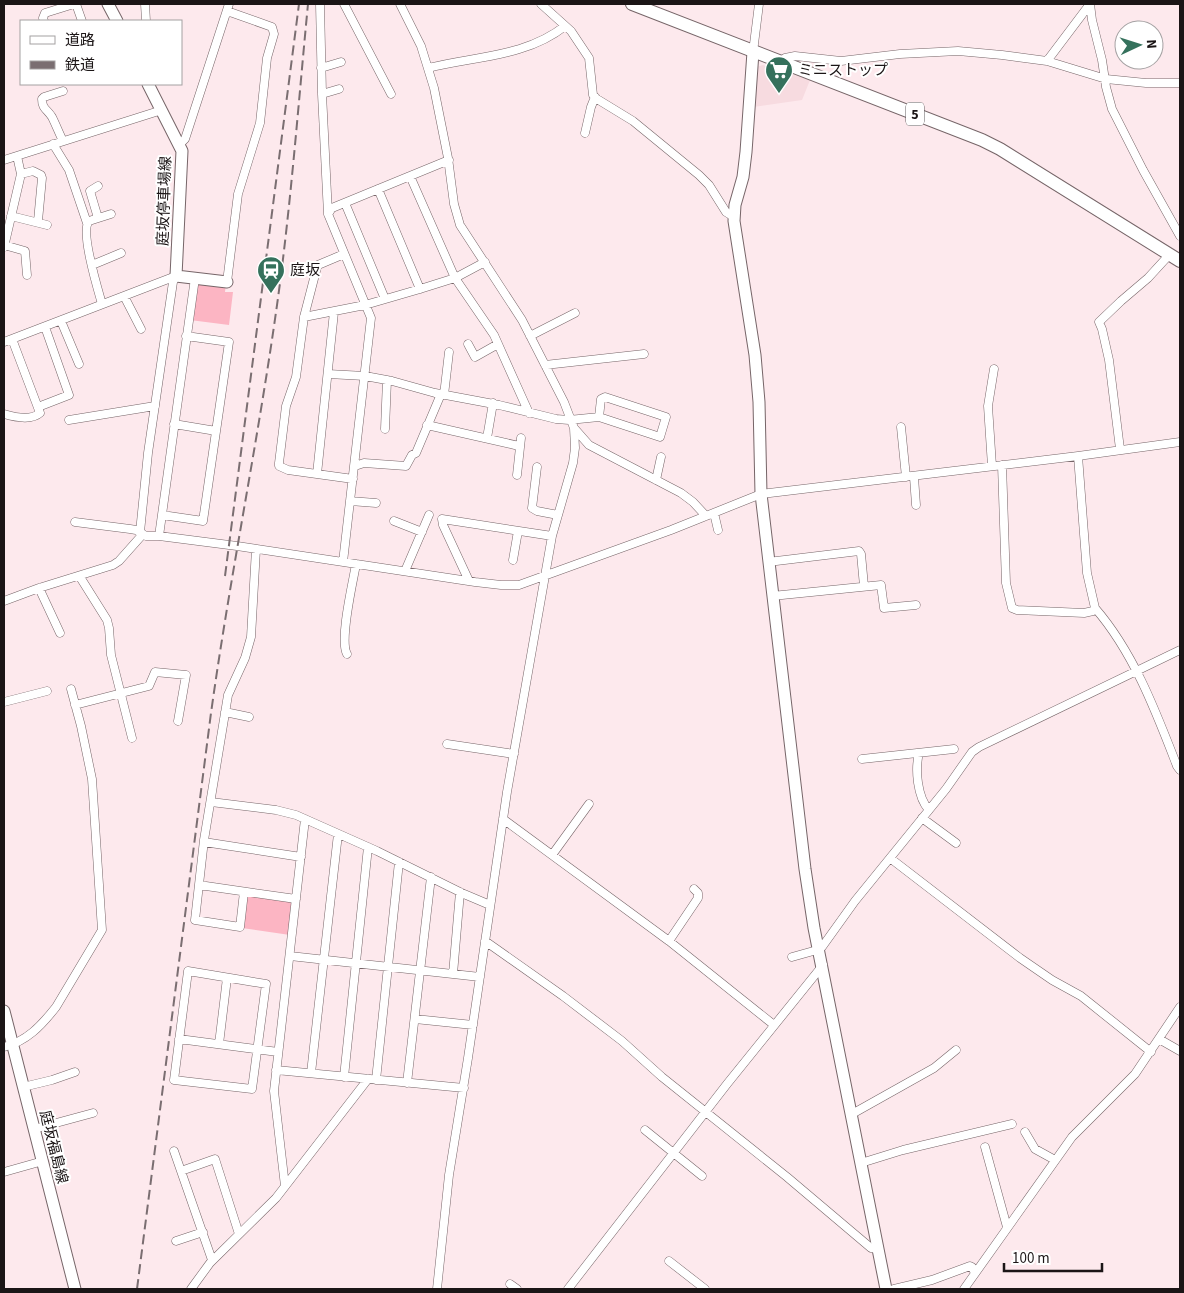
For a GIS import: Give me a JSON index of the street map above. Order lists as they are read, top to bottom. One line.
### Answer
{"streets":{"main road":["5"],"street":["庭坂停車場線","庭坂福島線"]},"places":{"supermarket":["ミニストップ"],"station":["庭坂"]},"legend":["道路","鉄道"],"scale_bar":"100 m","north":"right"}
